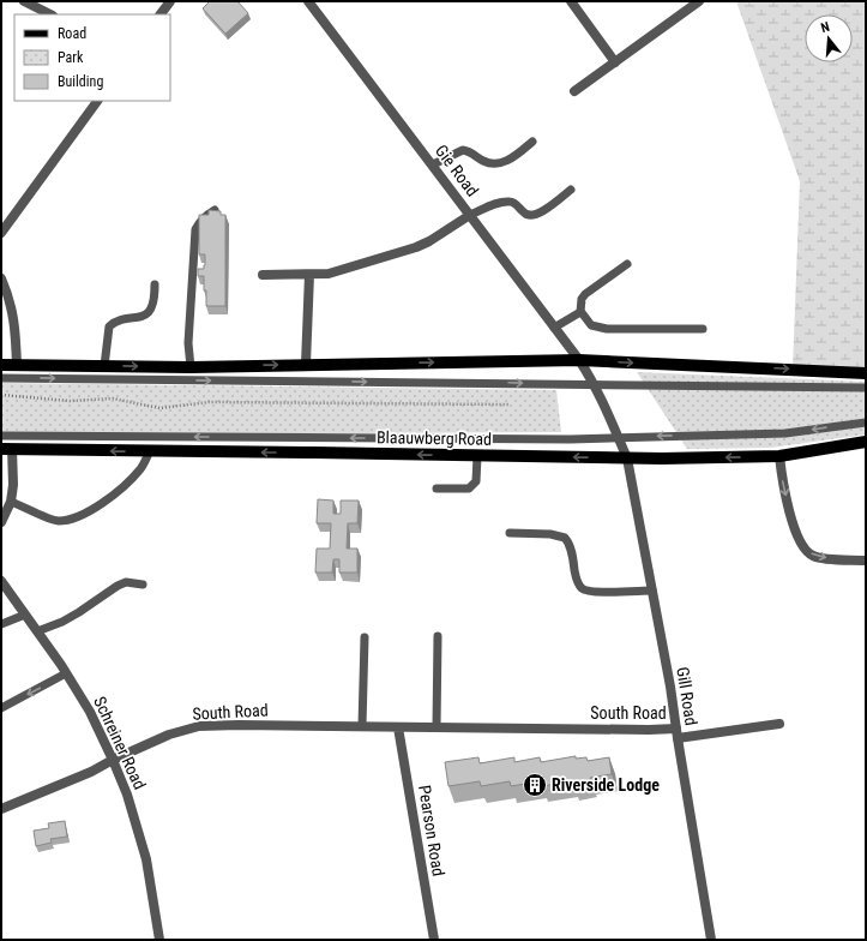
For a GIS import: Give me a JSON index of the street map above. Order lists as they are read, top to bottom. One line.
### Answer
{"streets":{"main road":["Blaauwberg Road"],"street":["Gie Road","Gill Road","South Road","Schreiner Road","Pearson Road"]},"crossings":[["Gie Road","Gill Road"],["Blaauwberg Road","Gill Road"],["Gill Road","South Road"],["South Road","Schreiner Road"],["South Road","Pearson Road"]],"places":{"building":["Riverside Lodge"]},"legend":["Road","Park","Building"],"north":"top"}
